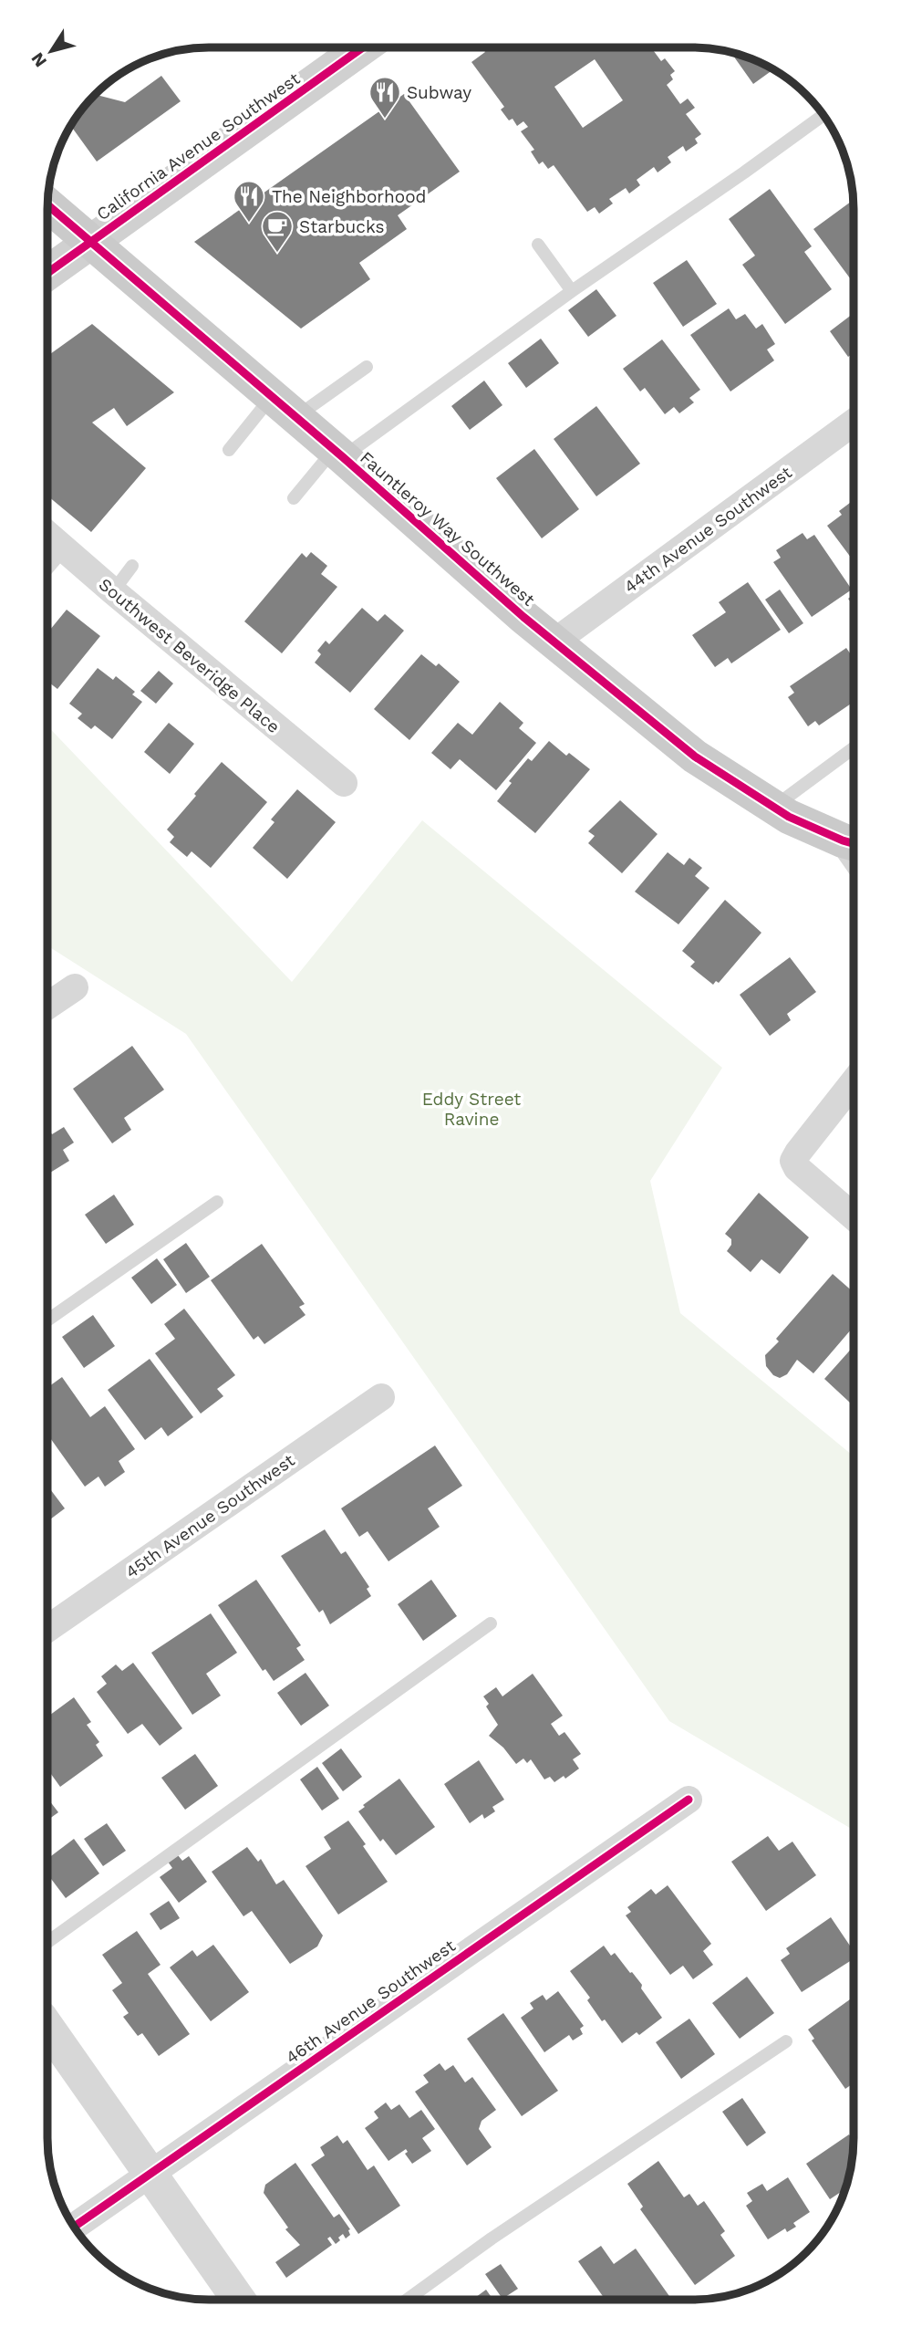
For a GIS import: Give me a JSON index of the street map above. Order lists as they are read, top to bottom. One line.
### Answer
{"streets":{"main road":["California Avenue Southwest","Fauntleroy Way Southwest"],"street":["44th Avenue Southwest","Southwest Beveridge Place","45th Avenue Southwest","46th Avenue Southwest"]},"crossings":[["California Avenue Southwest","Fauntleroy Way Southwest"],["Fauntleroy Way Southwest","44th Avenue Southwest"]],"parks":["Eddy Street Ravine"],"places":{"restaurant":["Subway","The Neighborhood"],"cafe":["Starbucks"]},"north":"bottom left"}
